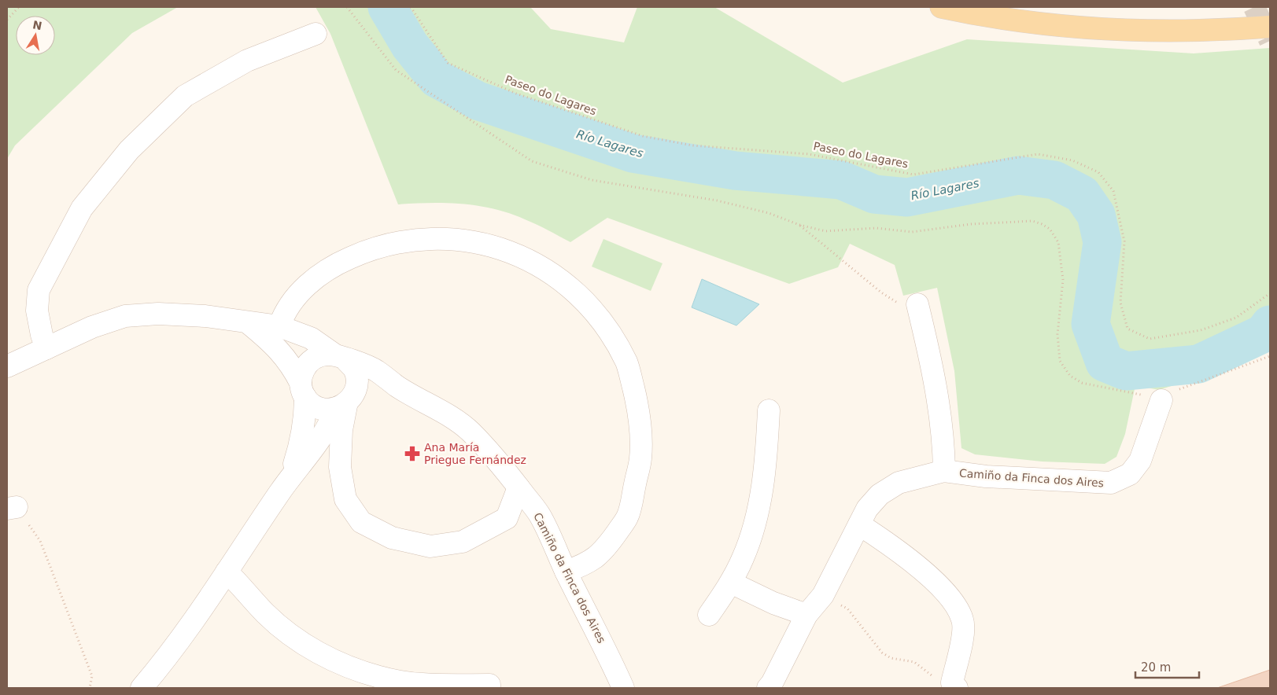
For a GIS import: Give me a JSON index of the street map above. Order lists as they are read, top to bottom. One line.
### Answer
{"streets":{"street":["Camiño da Finca dos Aires"],"path":["Paseo do Lagares"]},"water":["Río Lagares"],"places":{"pharmacy":["Ana María Priegue Fernández"]},"scale_bar":"20 m","north":"top"}
